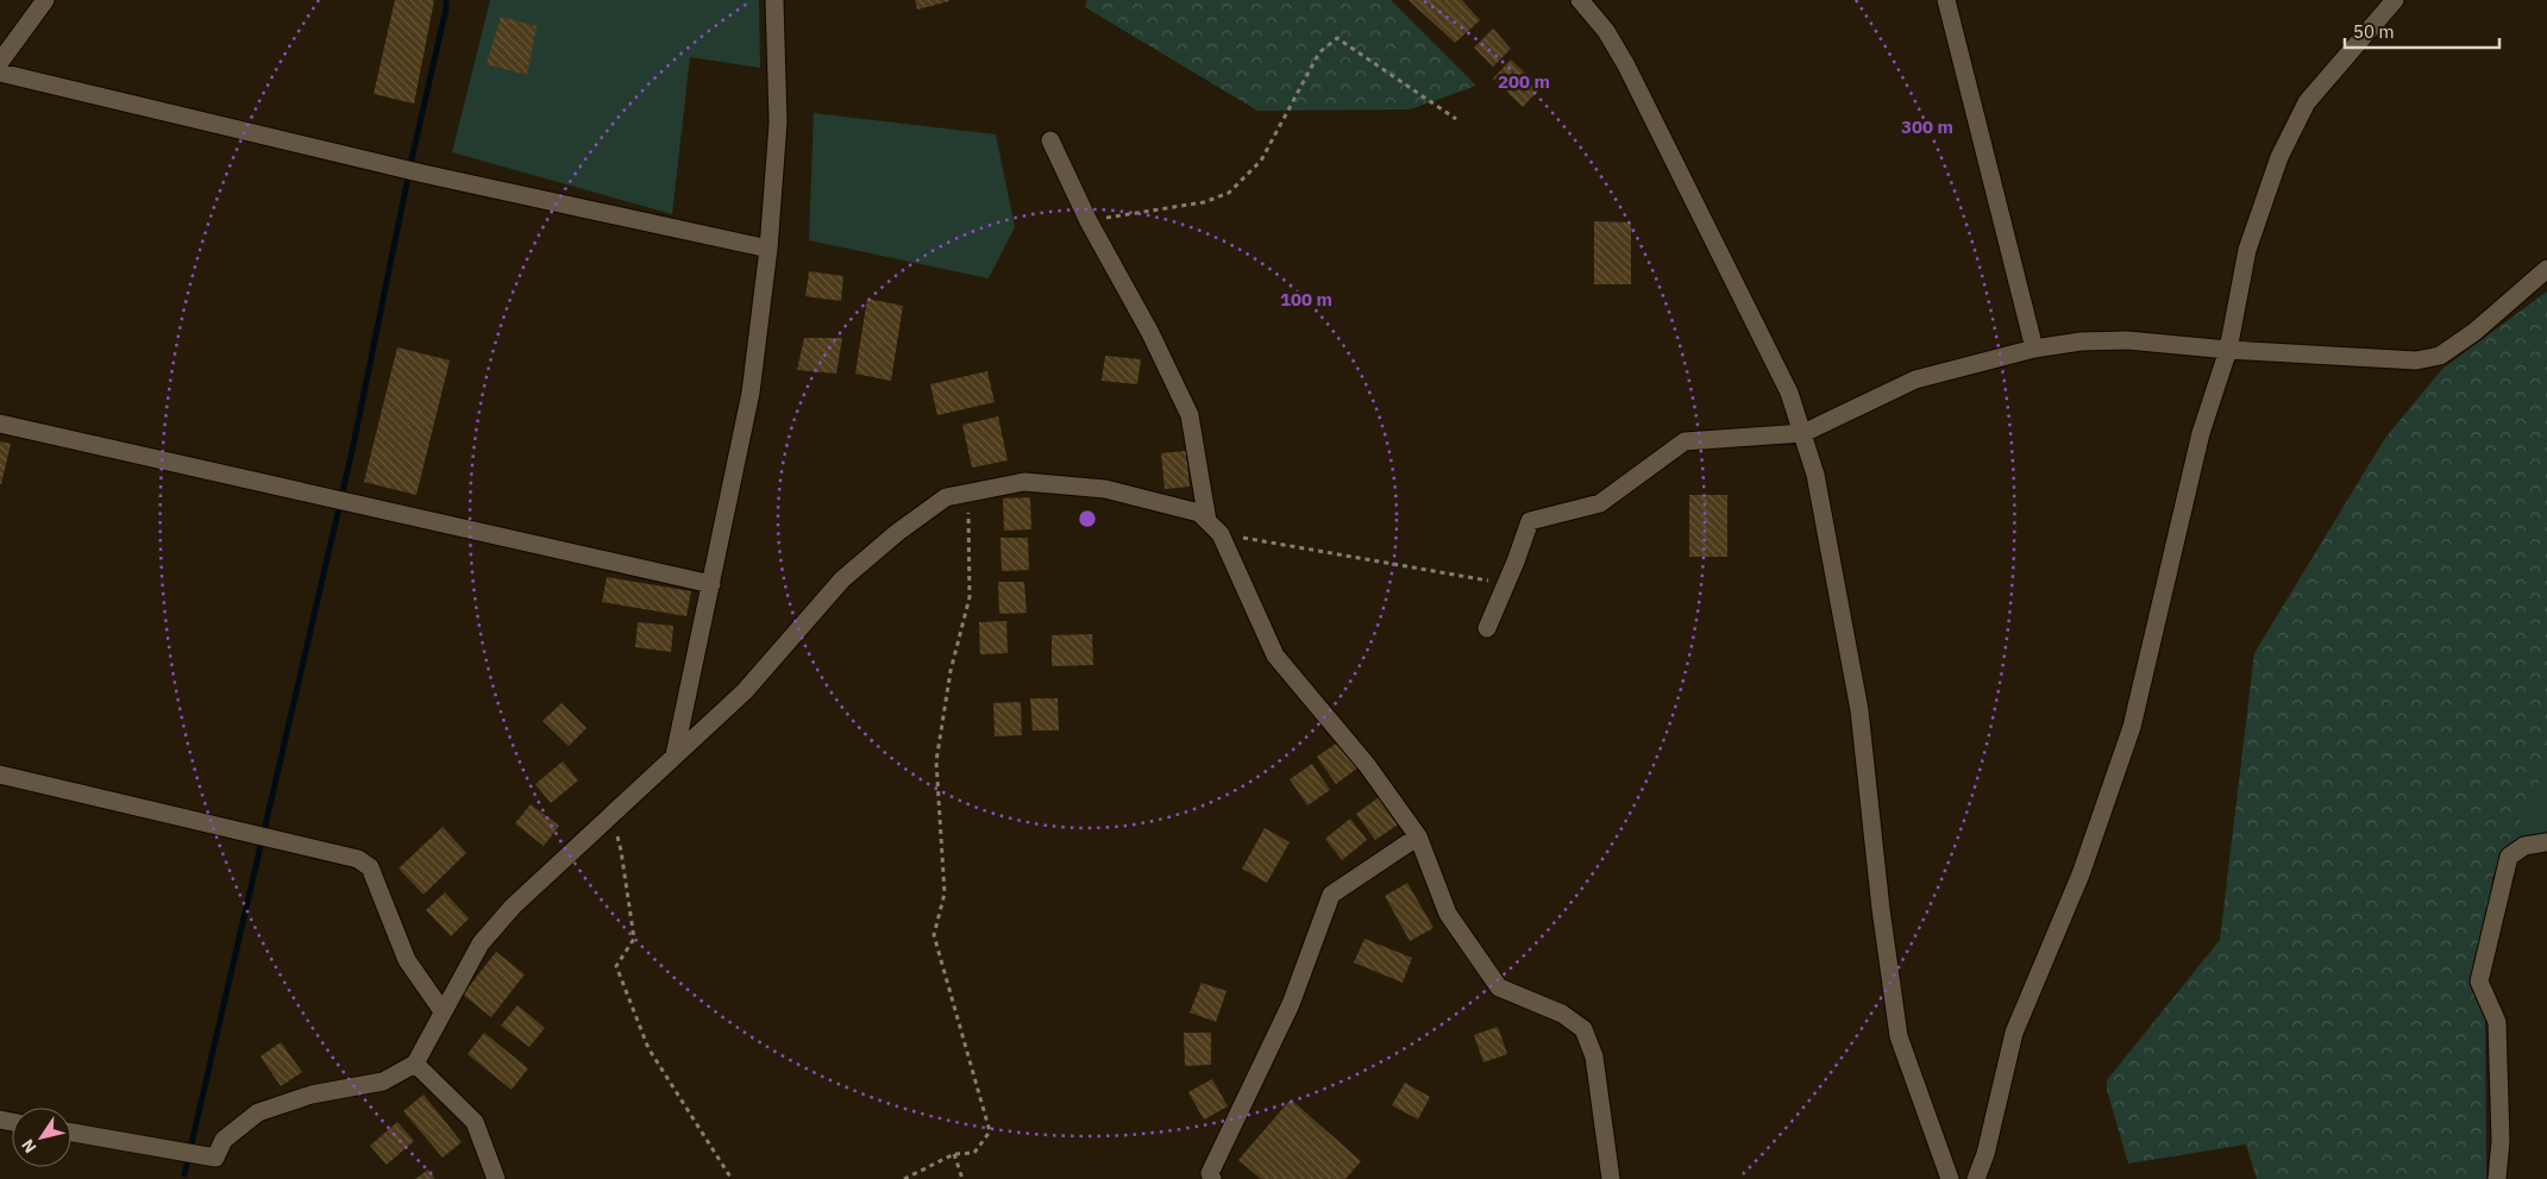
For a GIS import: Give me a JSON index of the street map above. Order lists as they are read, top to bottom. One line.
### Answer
{"scale_bar":"50 m","north":"bottom left","rings":["200 m","300 m","100 m"]}
